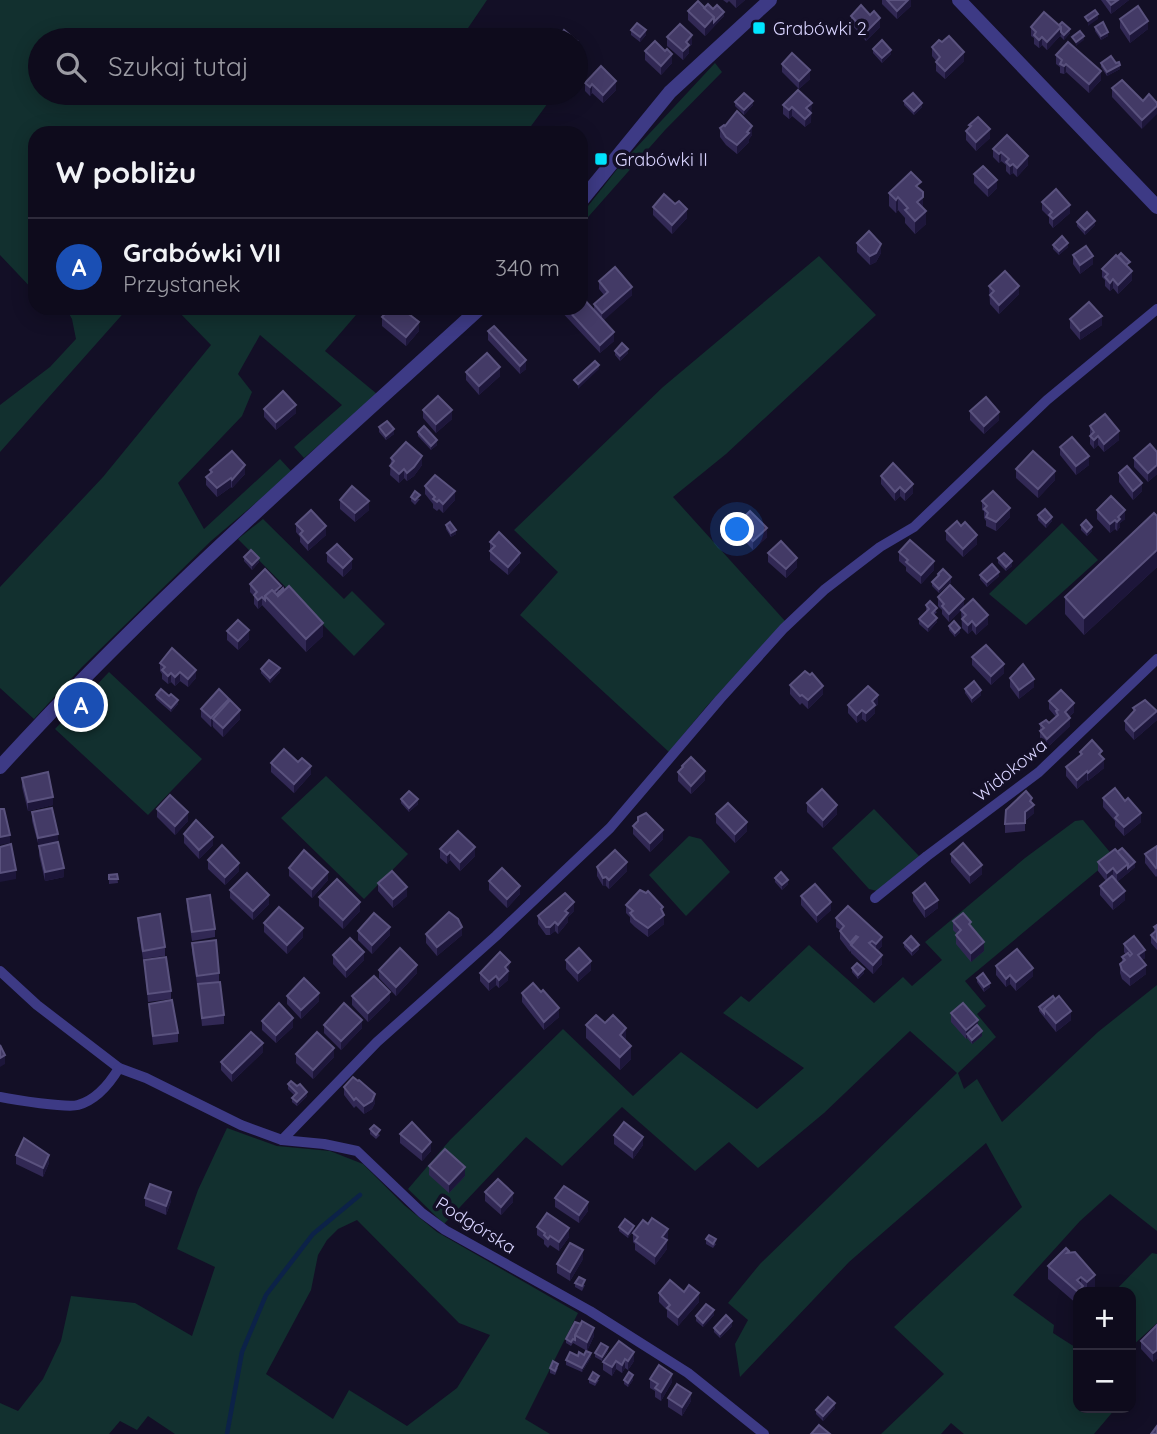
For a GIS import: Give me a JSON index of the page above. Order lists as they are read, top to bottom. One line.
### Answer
{"streets":{"street":["Widokowa","Podgórska"]},"places":{"transit":["Grabówki 2","Grabówki II"]},"page":{"search":"Szukaj tutaj","heading":"W pobliżu","list":[{"mark":"A","name":"Grabówki VII","note":"Przystanek","value":"340 m"}],"pins":"A","map_buttons":["+","−"]}}
